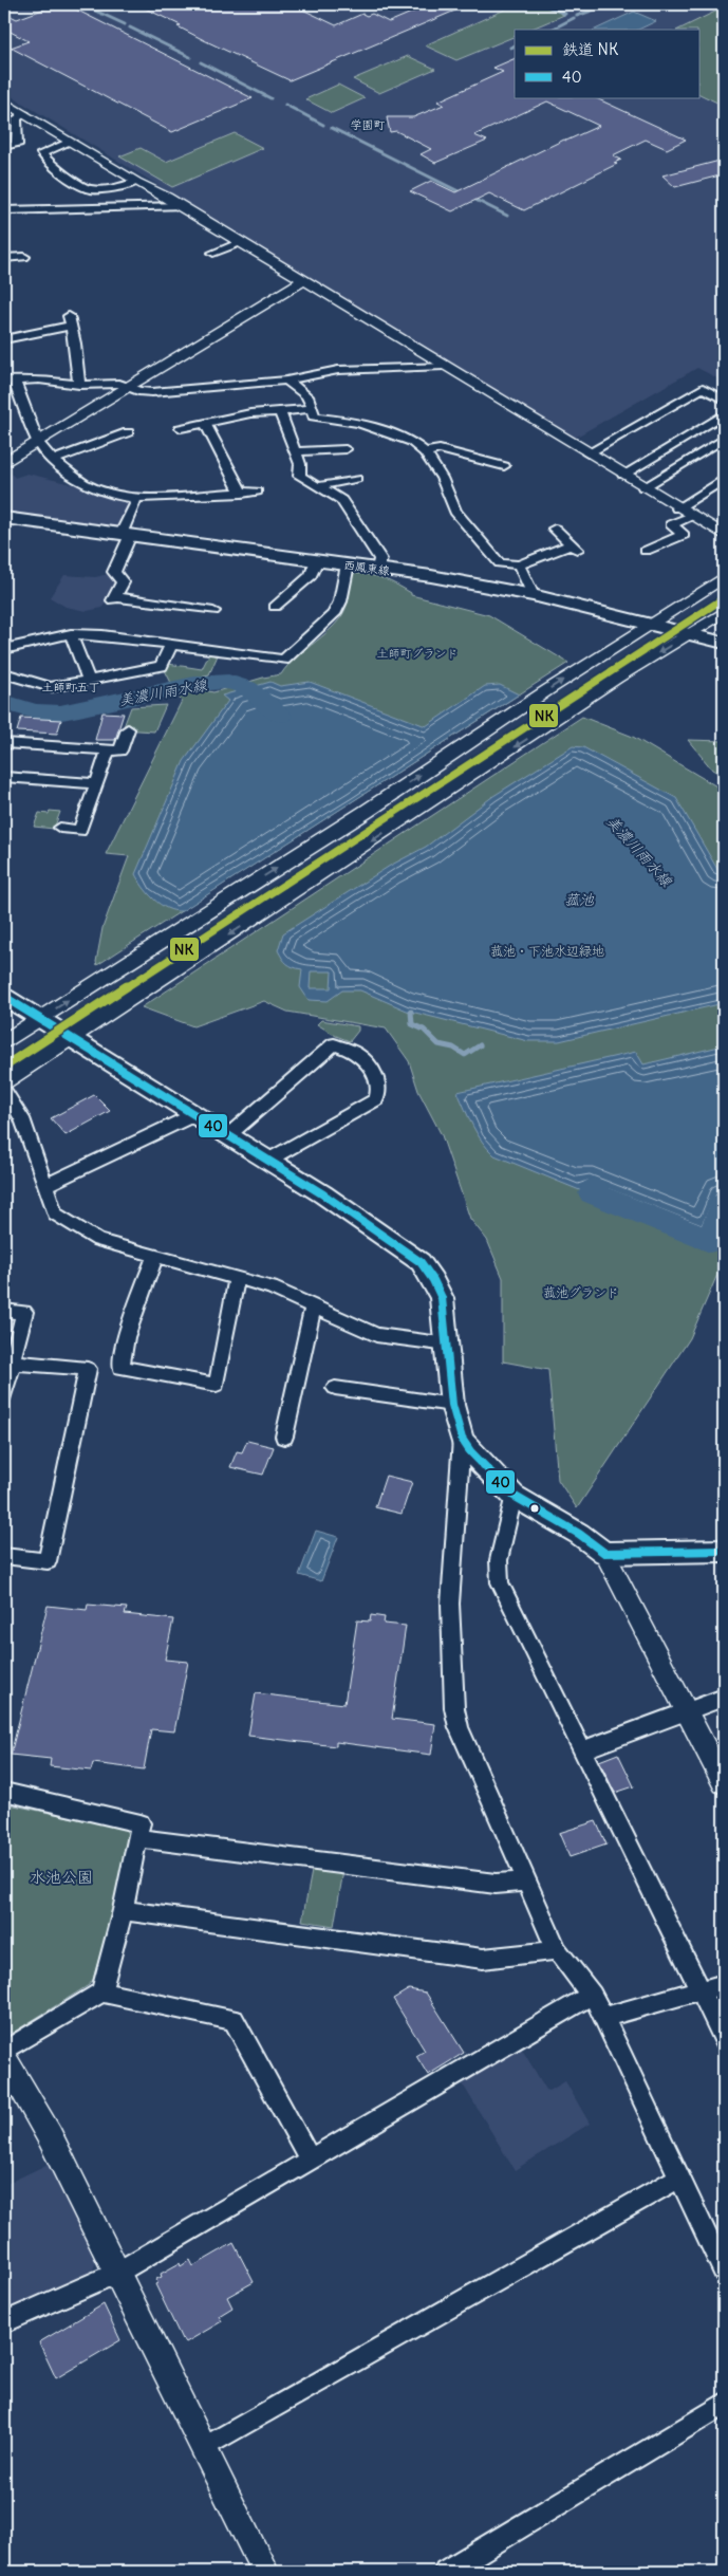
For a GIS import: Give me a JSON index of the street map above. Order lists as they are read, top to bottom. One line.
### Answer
{"streets":{"main road":["西鳳東線"]},"districts":["学園町","土師町五丁"],"water":["美濃川雨水線","菰池"],"parks":["土師町グランド","菰池・下池水辺緑地","菰池グランド","水池公園"],"lines":["rail line NK","transit line 40"],"legend":["鉄道 NK","40"]}
